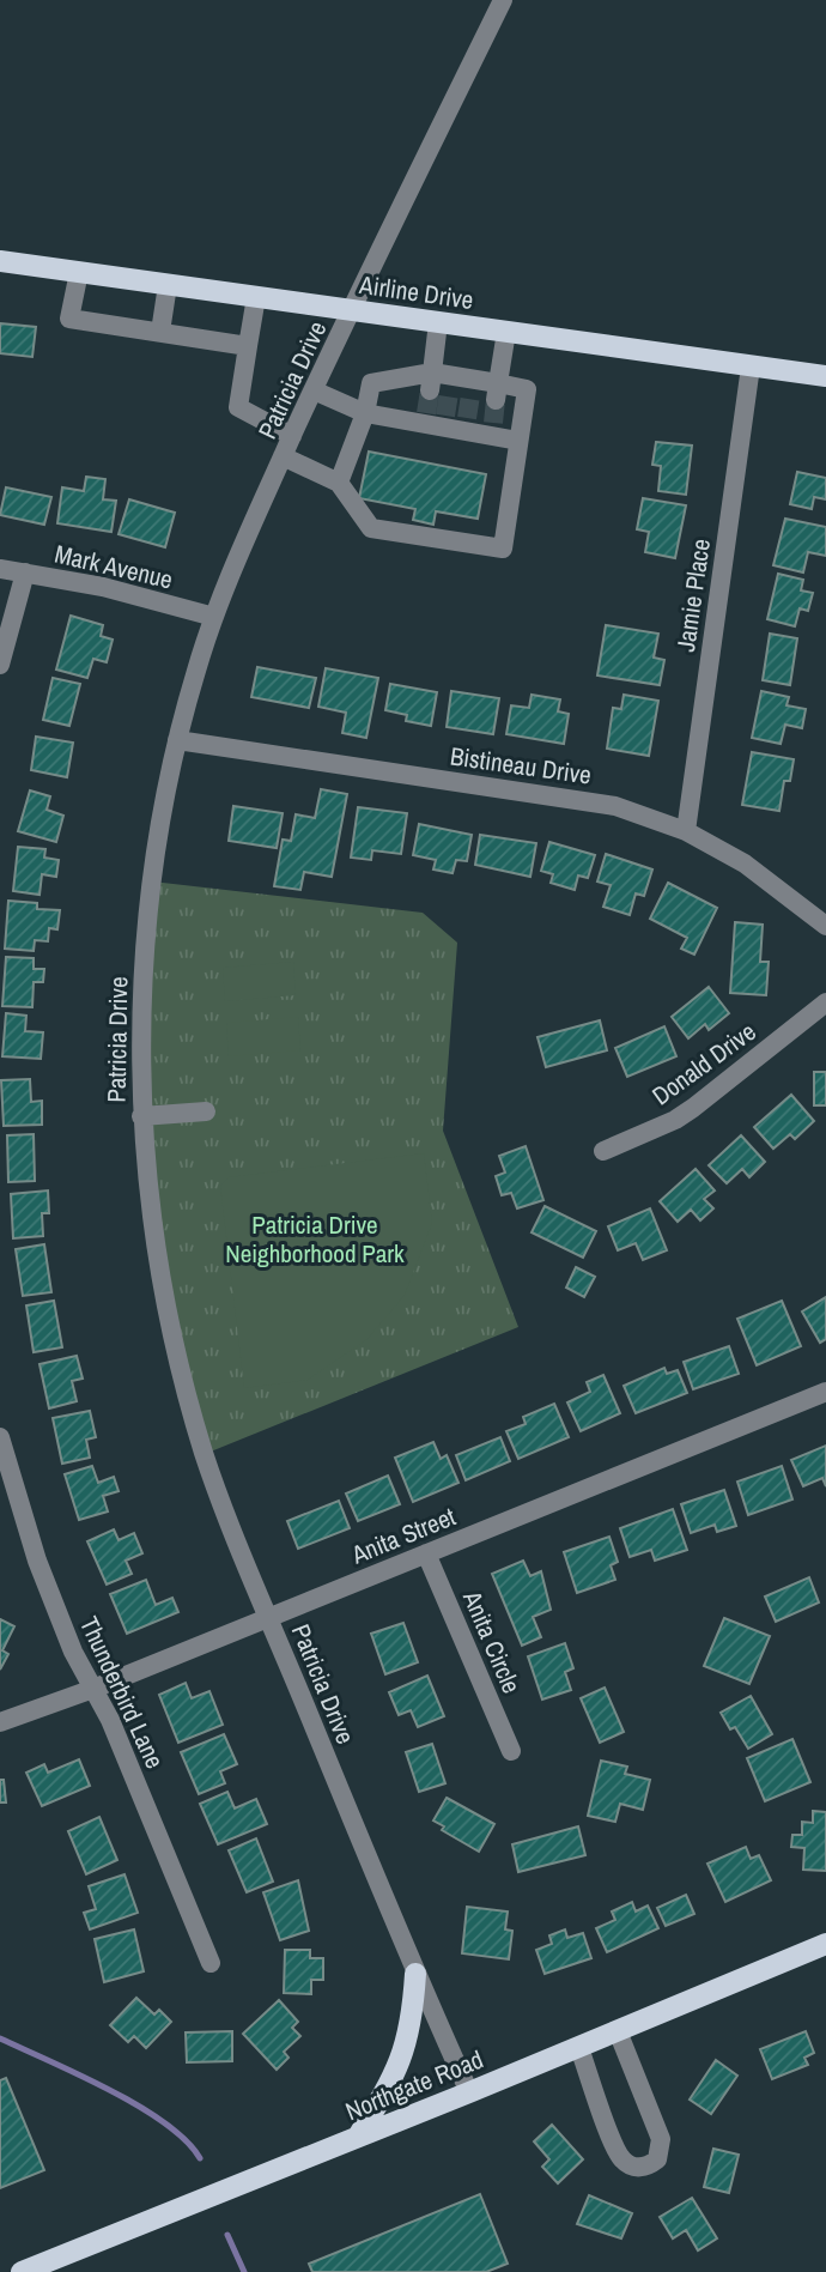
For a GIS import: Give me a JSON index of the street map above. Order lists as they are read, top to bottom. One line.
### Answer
{"streets":{"main road":["Airline Drive","Northgate Road"],"street":["Patricia Drive","Mark Avenue","Jamie Place","Bistineau Drive","Donald Drive","Anita Street","Anita Circle","Thunderbird Lane"]},"crossings":[["Airline Drive","Patricia Drive"],["Airline Drive","Jamie Place"],["Patricia Drive","Mark Avenue"],["Patricia Drive","Bistineau Drive"],["Patricia Drive","Anita Street"],["Patricia Drive","Northgate Road"],["Jamie Place","Bistineau Drive"],["Anita Street","Anita Circle"],["Anita Street","Thunderbird Lane"]],"parks":["Patricia Drive Neighborhood Park"]}
